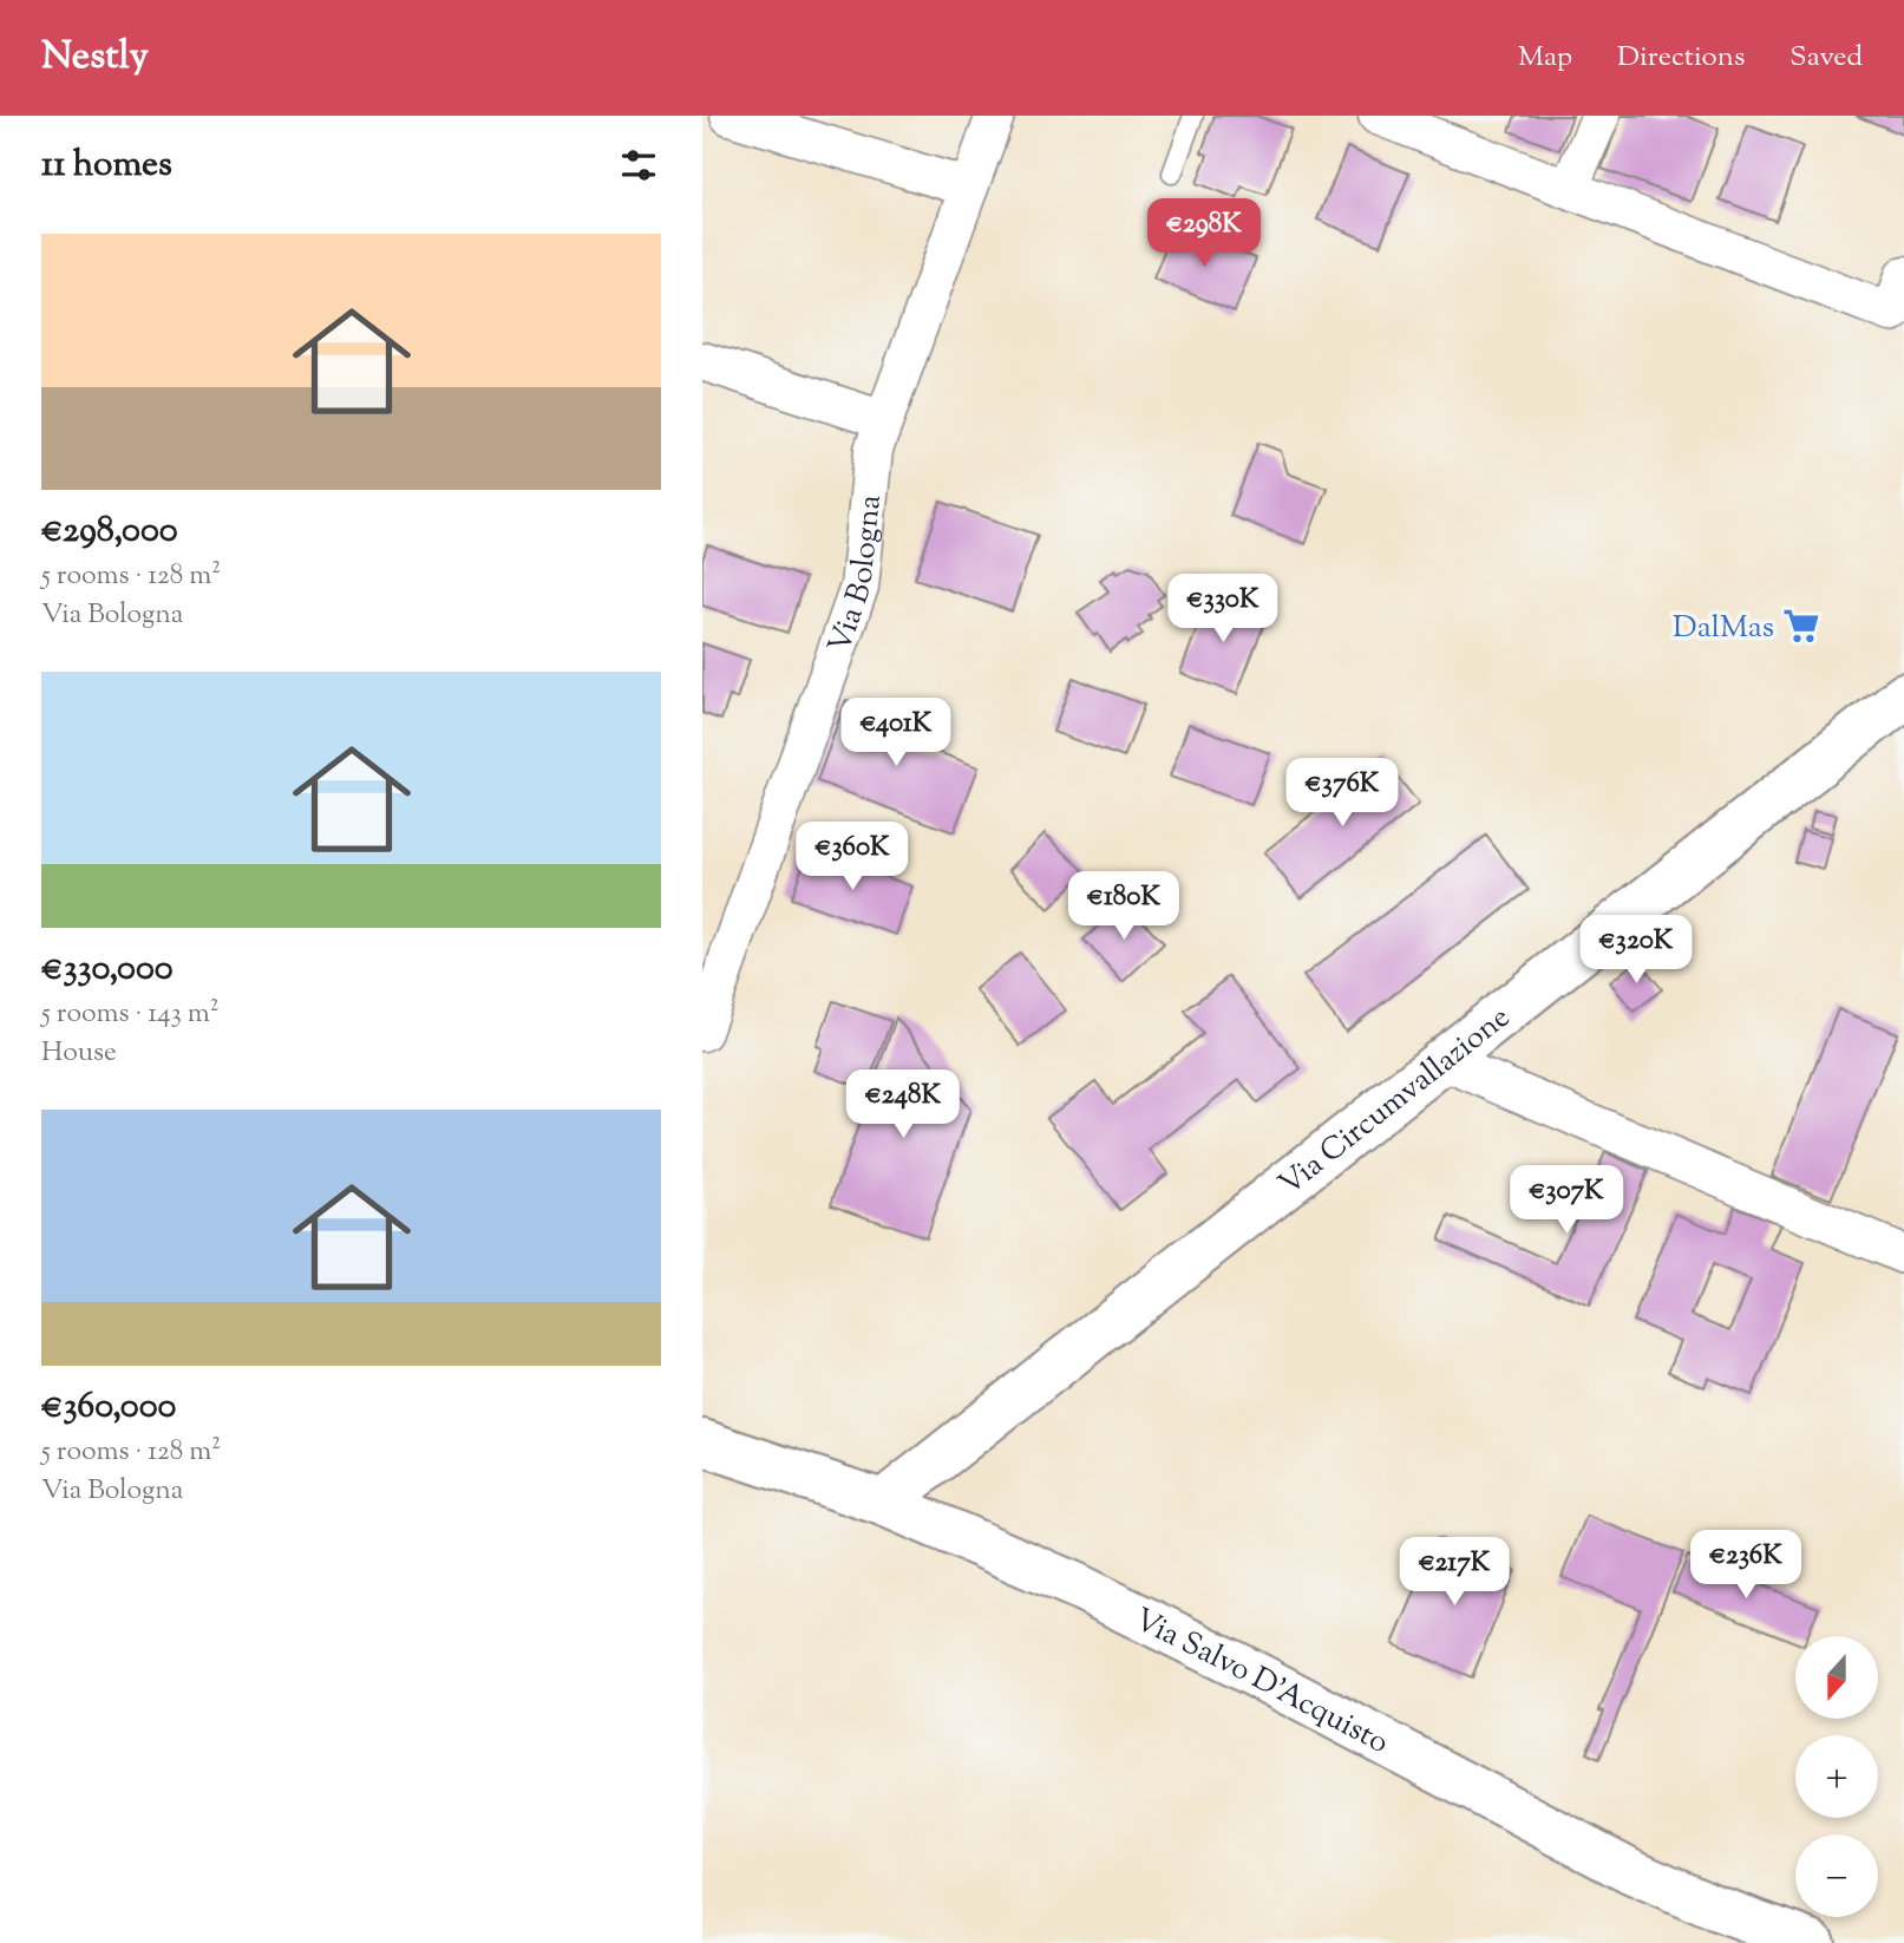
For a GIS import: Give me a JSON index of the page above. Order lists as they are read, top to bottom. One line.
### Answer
{"streets":{"street":["Via Bologna","Via Circumvallazione","Via Salvo D'Acquisto"]},"crossings":[["Via Circumvallazione","Via Salvo D'Acquisto"]],"places":{"supermarket":["DalMas"]},"north":"bottom","page":{"header":"Nestly","nav":["Map","Directions","Saved"],"heading":"11 homes","price":["€298K","€330K","€401K","€376K","€360K","€180K","€320K","€248K","€307K","€236K","€217K"],"list":[{"name":"€298,000","note":"5 rooms · 128 m² · Via Bologna"},{"name":"€330,000","note":"5 rooms · 143 m² · House"},{"name":"€360,000","note":"5 rooms · 128 m² · Via Bologna"}],"map_buttons":["+","−"]}}
